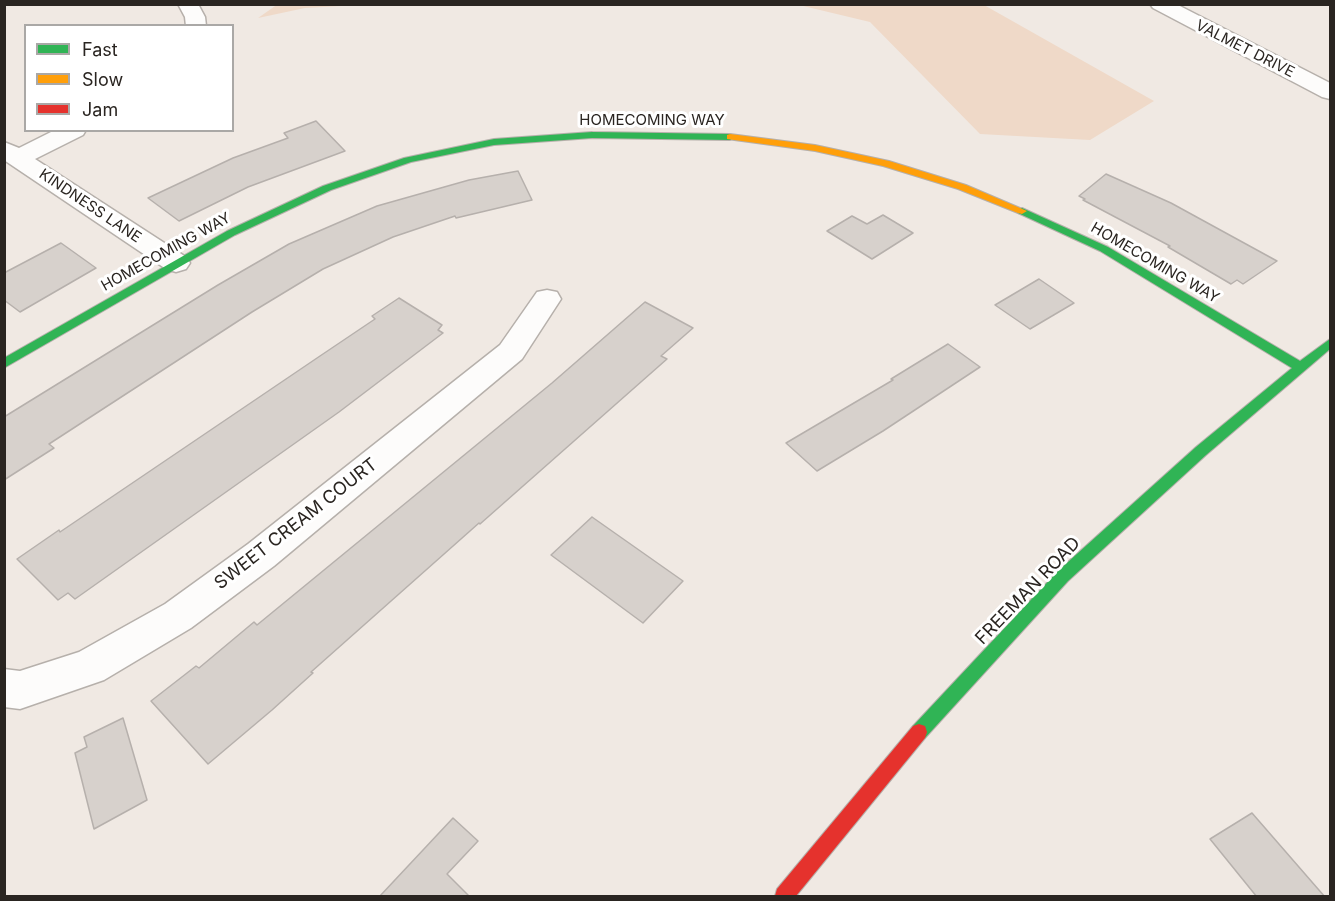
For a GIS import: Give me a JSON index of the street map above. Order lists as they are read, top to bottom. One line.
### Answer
{"streets":{"street":["VALMET DRIVE","HOMECOMING WAY","KINDNESS LANE","SWEET CREAM COURT","FREEMAN ROAD"]},"crossings":[["HOMECOMING WAY","KINDNESS LANE"],["HOMECOMING WAY","FREEMAN ROAD"]],"legend":["Fast","Slow","Jam"]}
